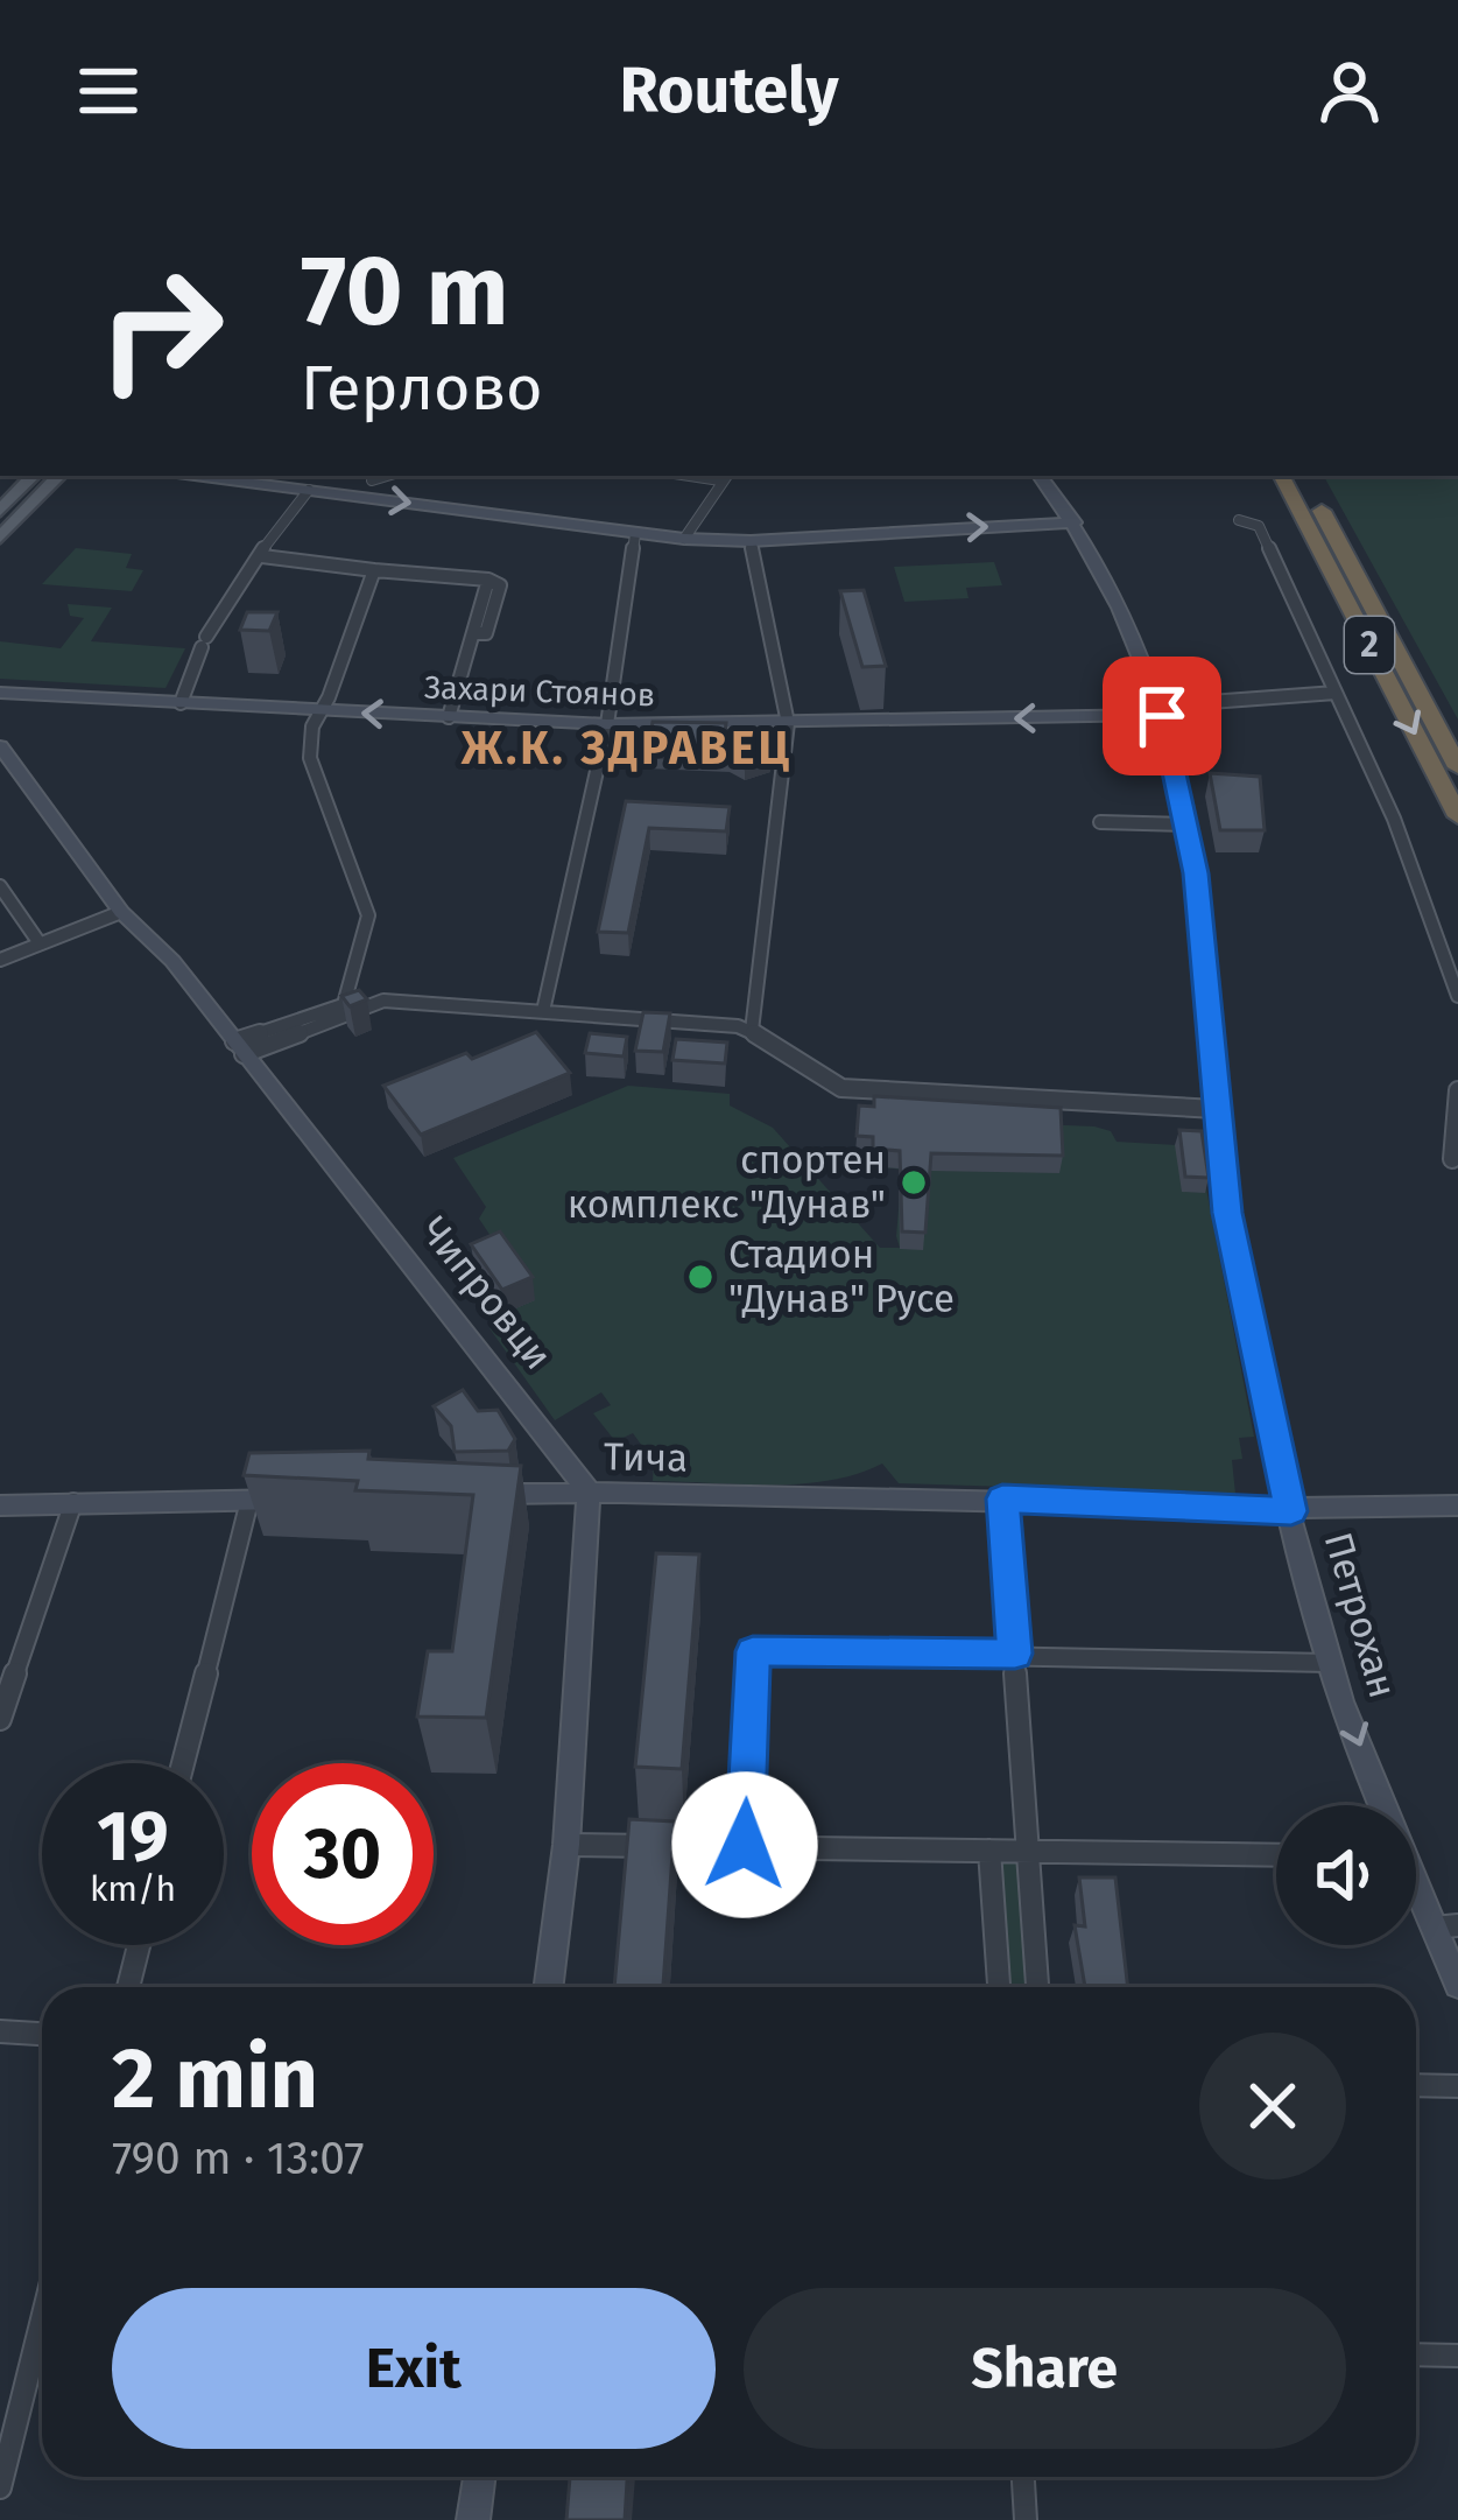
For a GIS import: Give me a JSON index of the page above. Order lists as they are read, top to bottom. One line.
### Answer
{"streets":{"highway":["2"],"street":["Захари Стоянов","Чипровци","Тича","Петрохан"]},"crossings":[["Захари Стоянов","Петрохан"],["Чипровци","Тича"],["Тича","Петрохан"]],"districts":["Ж.К. ЗДРАВЕЦ"],"places":["спортен комплекс \"Дунав\"","Стадион \"Дунав\" Русе"],"page":{"header":"Routely","turn":["70 m","Герлово"],"speed":"19 km/h","limit":"30","heading":["2 min","790 m · 13:07"],"buttons":["Exit","Share"]}}
